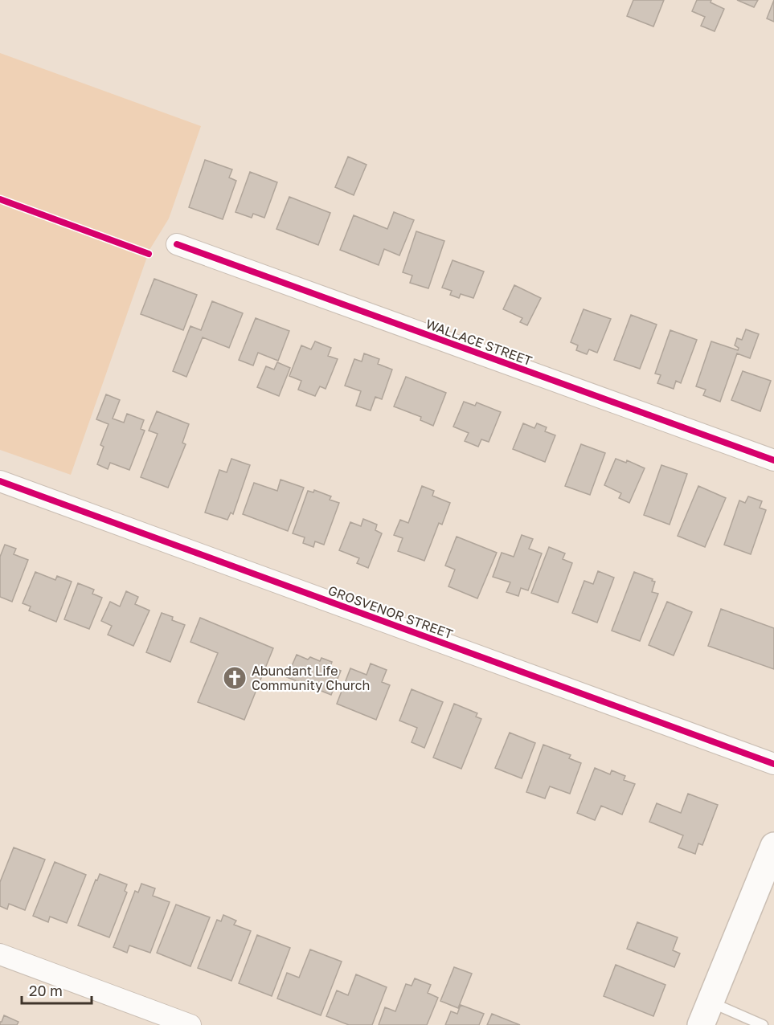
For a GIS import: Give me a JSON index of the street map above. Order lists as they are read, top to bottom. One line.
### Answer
{"streets":{"street":["WALLACE STREET","GROSVENOR STREET"]},"places":{"church":["Abundant Life Community Church"]},"scale_bar":"20 m"}
